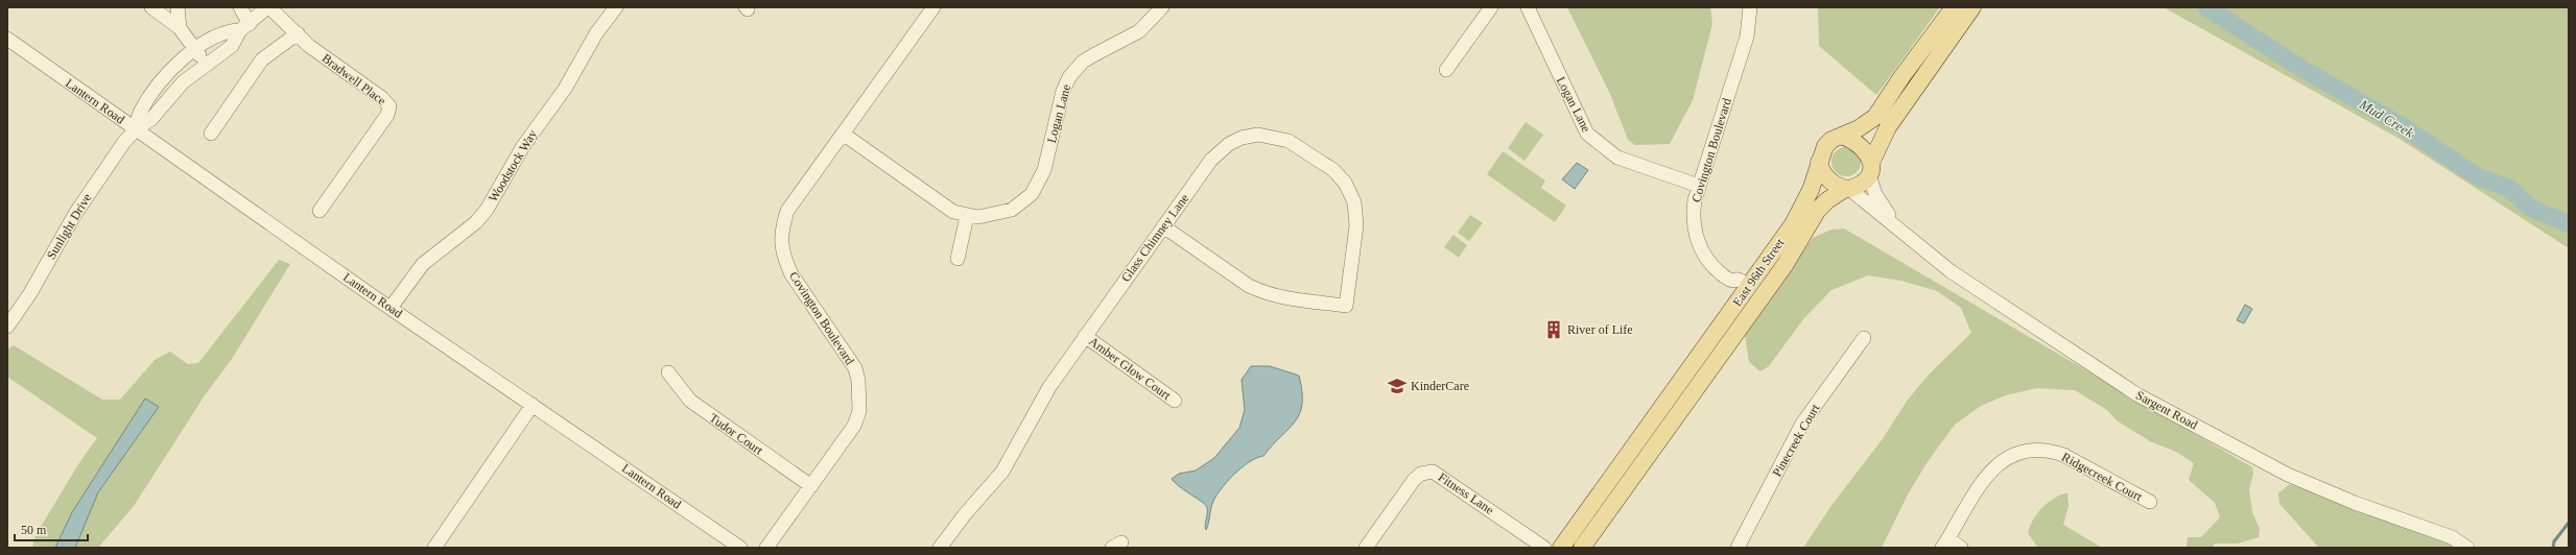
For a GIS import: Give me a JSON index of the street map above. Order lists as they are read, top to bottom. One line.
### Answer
{"streets":{"main road":["East 96th Street"],"street":["Bradwell Place","Lantern Road","Logan Lane","Covington Boulevard","Woodstock Way","Sunlight Drive","Glass Chimney Lane","Amber Glow Court","Sargent Road","Tudor Court","Pinecreek Court","Ridgecreek Court","Fitness Lane"]},"crossings":[["Bradwell Place","Lantern Road"],["Bradwell Place","Sunlight Drive"],["Lantern Road","Woodstock Way"],["Lantern Road","Sunlight Drive"],["Logan Lane","Covington Boulevard"],["Covington Boulevard","East 96th Street"],["Covington Boulevard","Tudor Court"],["Glass Chimney Lane","Amber Glow Court"],["East 96th Street","Sargent Road"]],"water":["Mud Creek"],"places":{"building":["River of Life"],"school or university":["KinderCare"]},"scale_bar":"50 m"}
